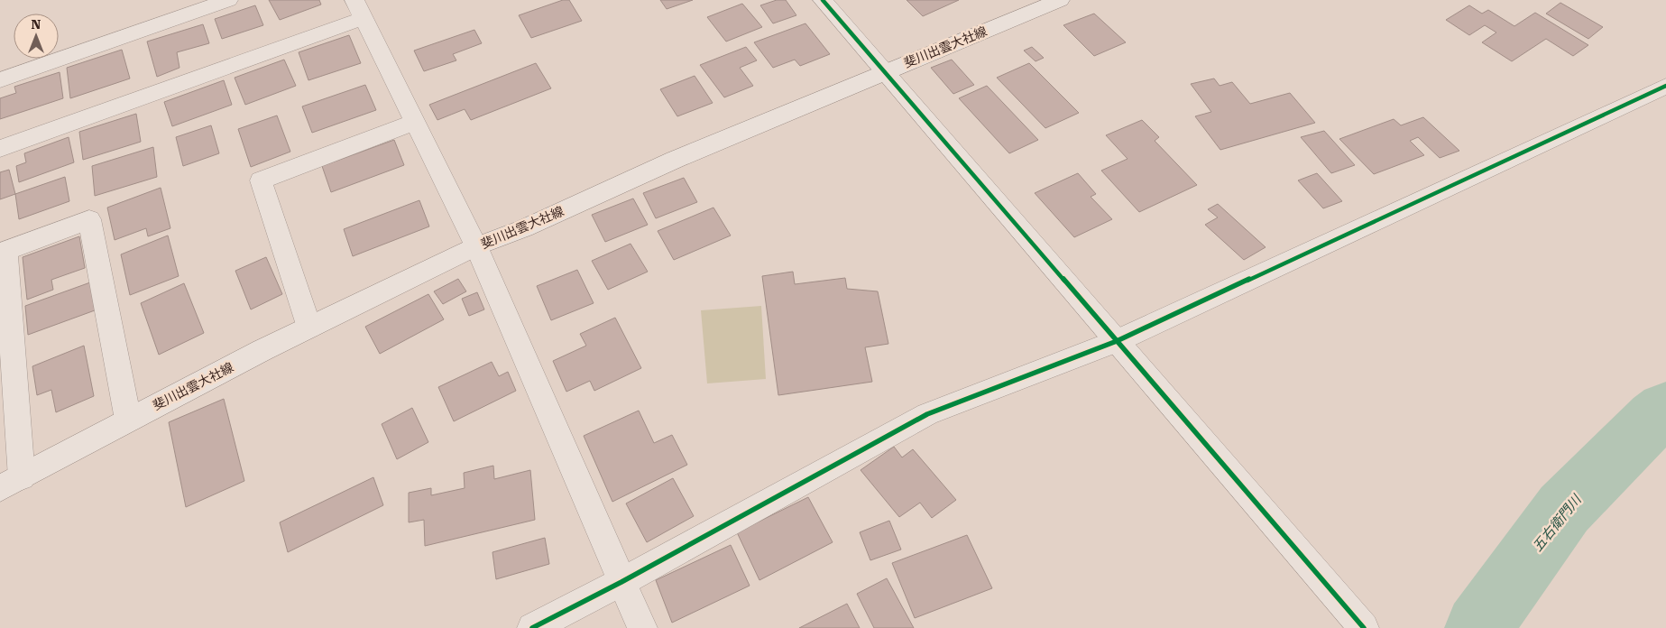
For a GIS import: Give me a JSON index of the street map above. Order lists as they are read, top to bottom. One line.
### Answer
{"streets":{"street":["斐川出雲大社線"]},"water":["五右衛門川"],"north":"top"}
